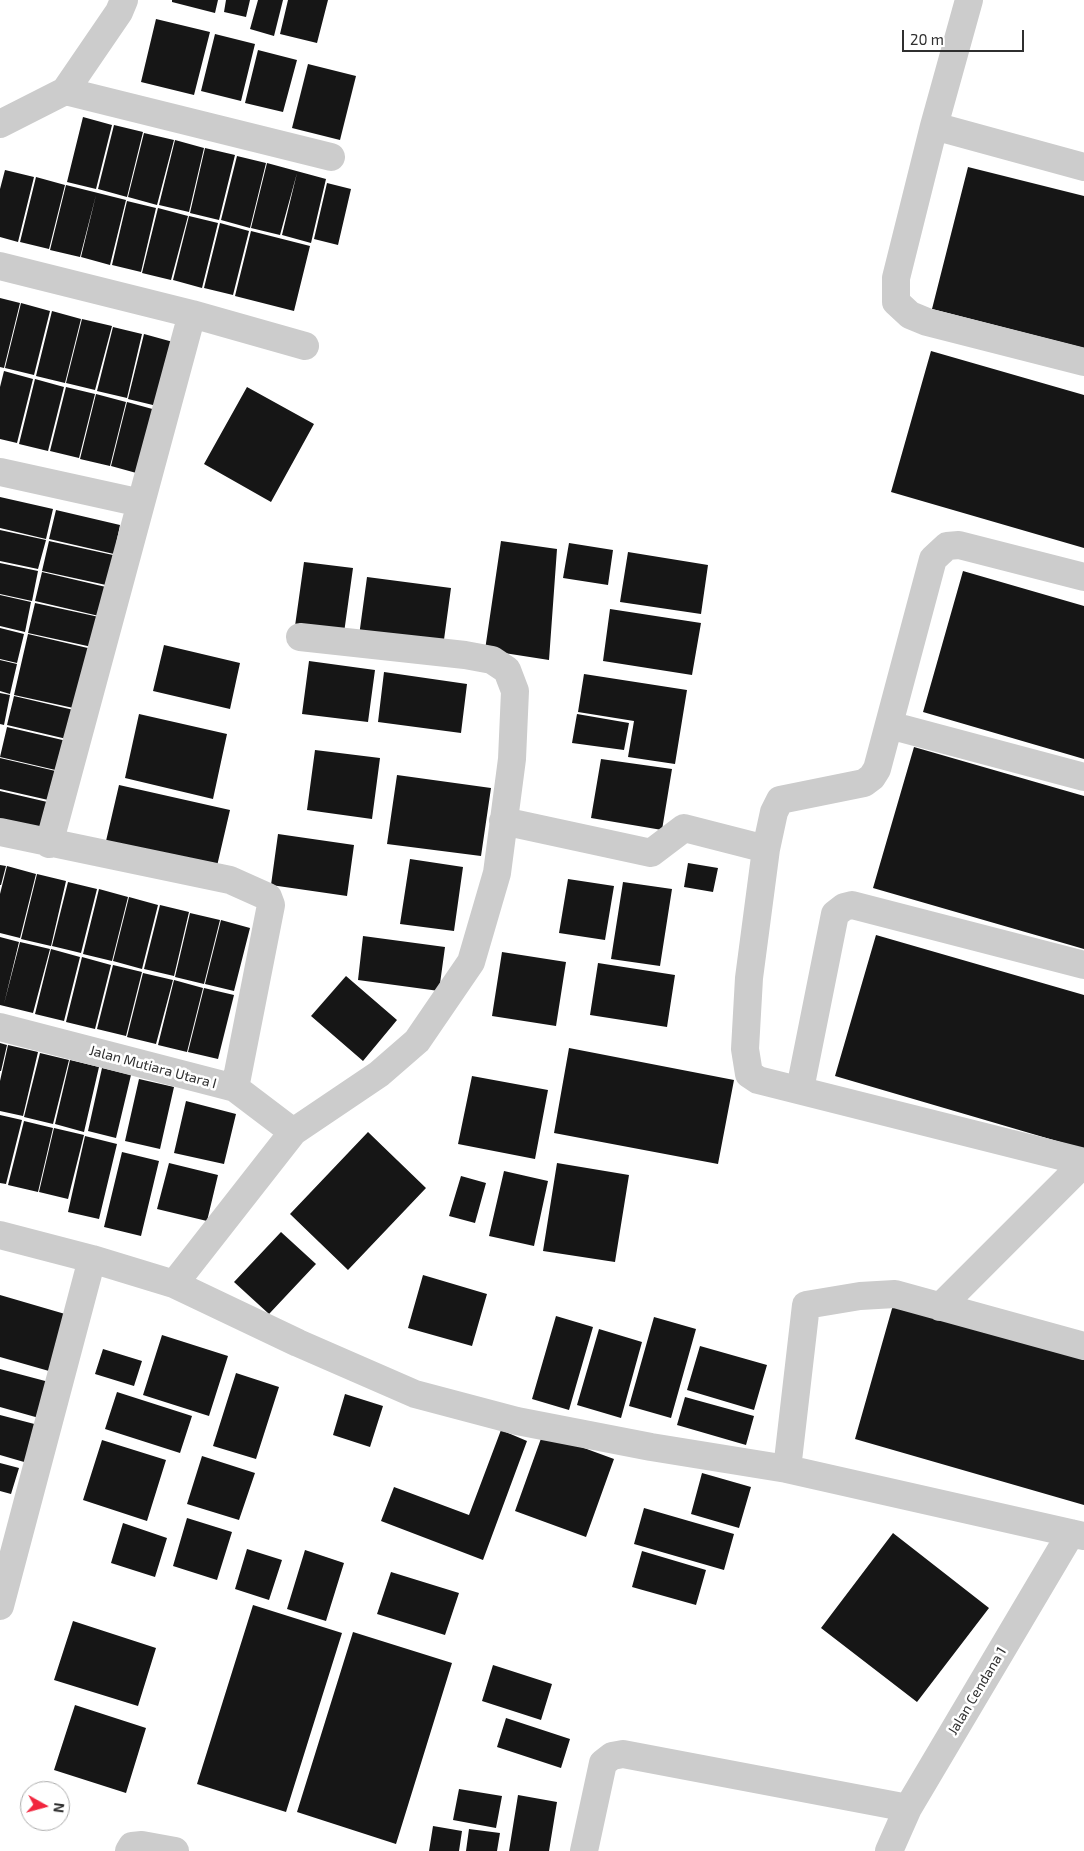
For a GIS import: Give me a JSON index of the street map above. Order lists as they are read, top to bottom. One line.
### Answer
{"streets":{"street":["Jalan Mutiara Utara I","Jalan Cendana 1"]},"scale_bar":"20 m","north":"right"}
